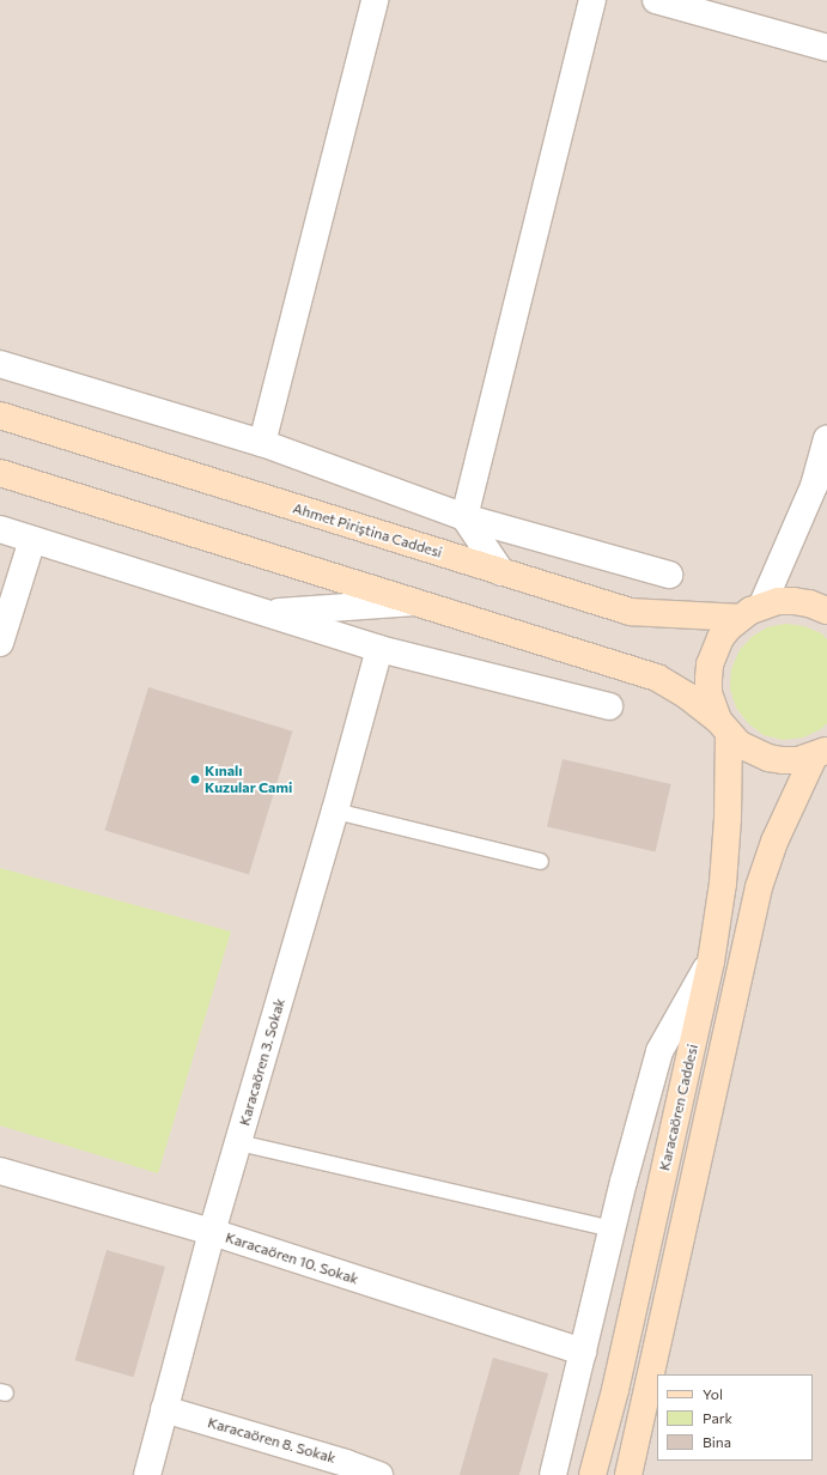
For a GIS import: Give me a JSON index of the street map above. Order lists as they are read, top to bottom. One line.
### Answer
{"streets":{"street":["Ahmet Piriştina Caddesi","Karacaören 3. Sokak","Karacaören Caddesi","Karacaören 10. Sokak","Karacaören 8. Sokak"]},"crossings":[["Karacaören 3. Sokak","Karacaören 10. Sokak"],["Karacaören 3. Sokak","Karacaören 8. Sokak"]],"places":["Kınalı Kuzular Cami"],"legend":["Yol","Park","Bina"]}
